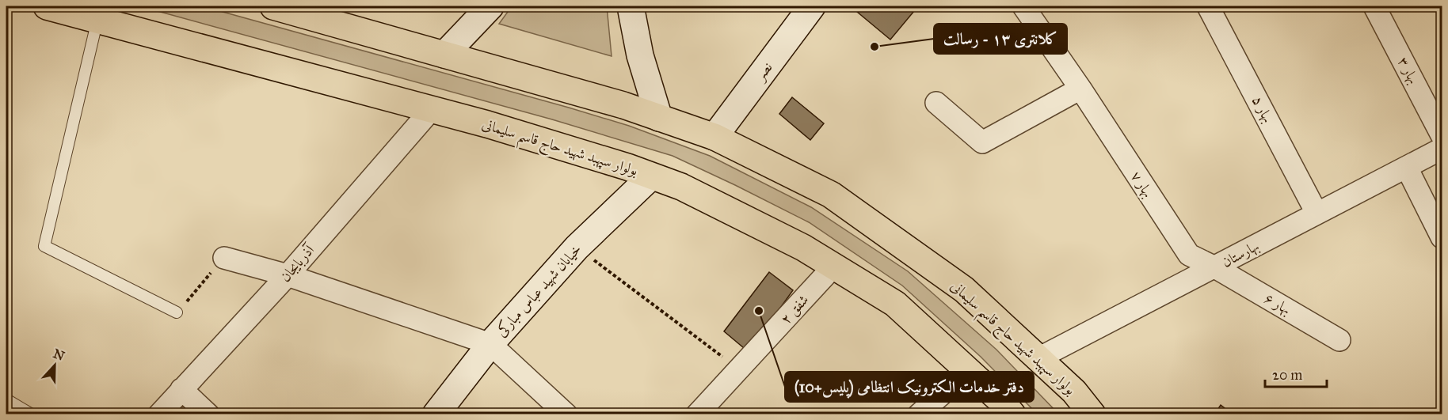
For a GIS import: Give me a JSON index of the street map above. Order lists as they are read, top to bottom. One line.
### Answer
{"streets":{"main road":["بولوار سپهبد شهید حاج قاسم سلیمانی"],"street":["بهار ۳","نصر","بهار ۵","بهار ۷","بهارستان","آذربایجان","خیابان شهید عباس مبارکی","بهار ۶","شفق ۲"]},"crossings":[["نصر","بولوار سپهبد شهید حاج قاسم سلیمانی"],["بهار ۵","بهارستان"],["بولوار سپهبد شهید حاج قاسم سلیمانی","بهارستان"],["بولوار سپهبد شهید حاج قاسم سلیمانی","آذربایجان"],["بولوار سپهبد شهید حاج قاسم سلیمانی","خیابان شهید عباس مبارکی"],["بولوار سپهبد شهید حاج قاسم سلیمانی","شفق ۲"],["بهار ۷","بهارستان"],["بهار ۷","بهار ۶"],["بهارستان","بهار ۶"]],"places":["کلانتری ۱۳ - رسالت","دفتر خدمات الکترونیک انتظامی (پلیس+10)"],"scale_bar":"20 m","north":"top"}
